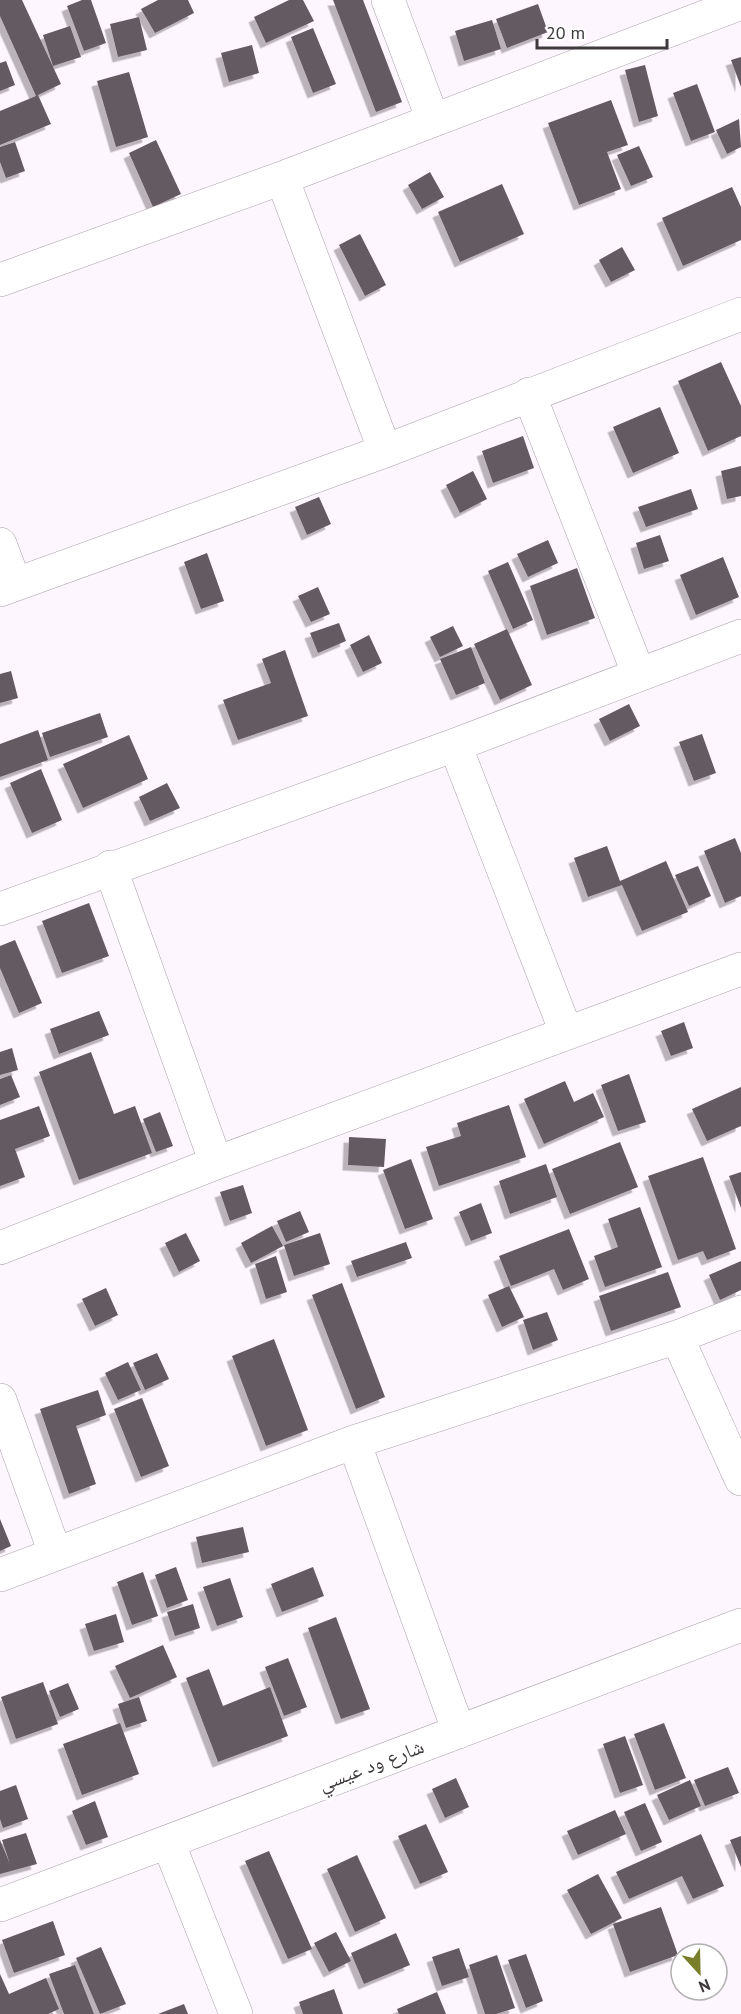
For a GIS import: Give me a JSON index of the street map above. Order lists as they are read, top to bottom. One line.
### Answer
{"streets":{"street":["شارع ود عيسي"]},"scale_bar":"20 m","north":"bottom"}
